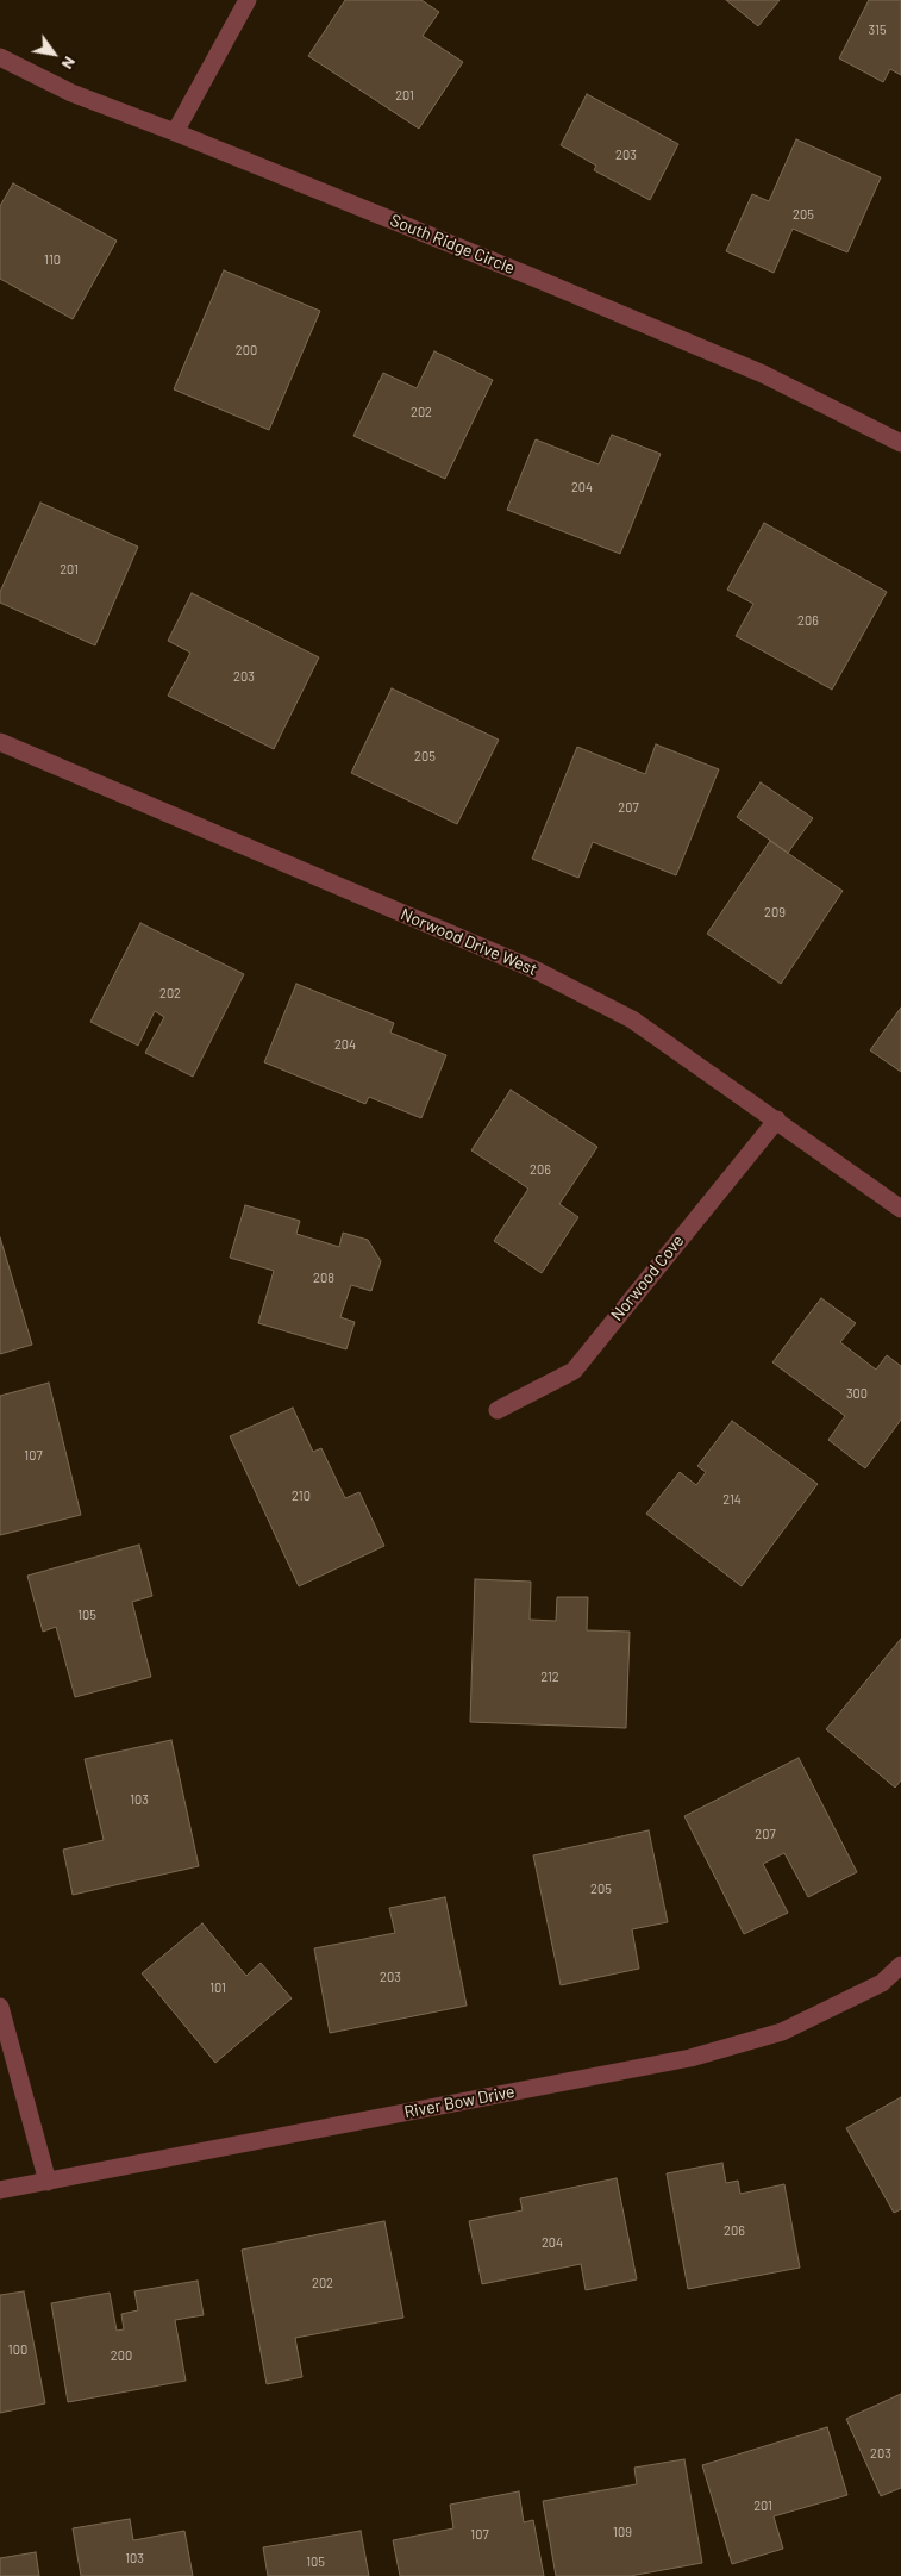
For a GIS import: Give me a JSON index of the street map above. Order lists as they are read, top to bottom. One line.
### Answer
{"streets":{"street":["South Ridge Circle","Norwood Drive West","Norwood Cove","River Bow Drive"]},"crossings":[["Norwood Drive West","Norwood Cove"]],"house_numbers":["315","201","203","205","110","200","202","204","201","206","203","205","207","209","202","204","206","208","300","107","210","214","105","212","103","207","205","203","101","206","204","202","100","200","203","201","109","107","103","105"],"north":"bottom right"}
